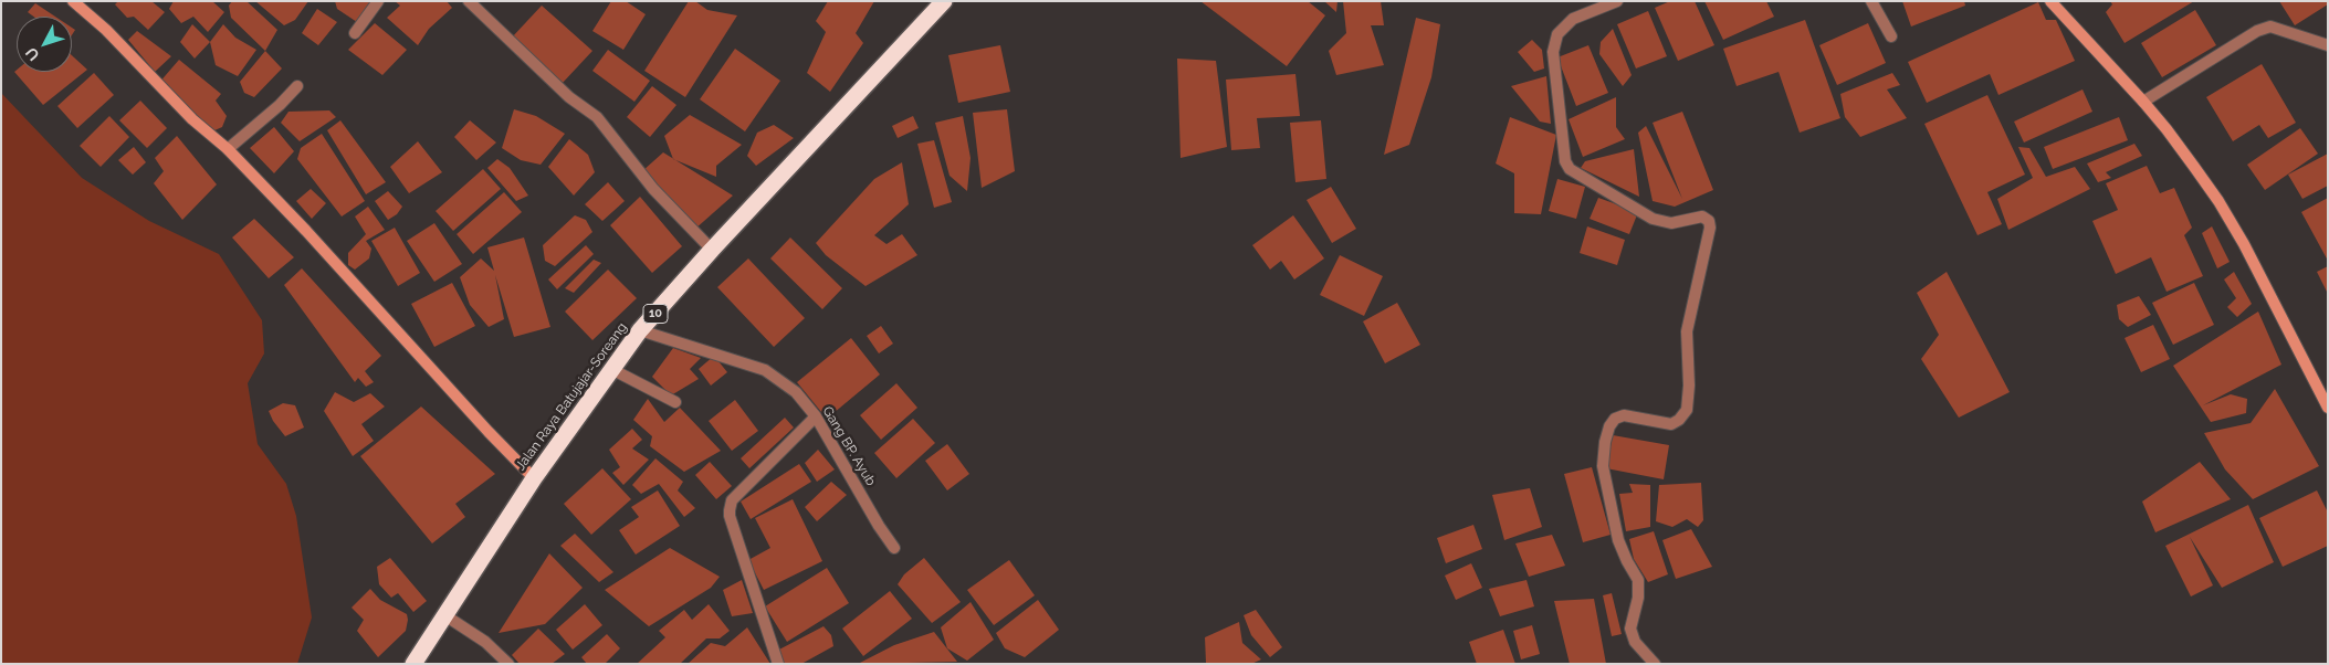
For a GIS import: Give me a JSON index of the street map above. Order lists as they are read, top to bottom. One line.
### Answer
{"streets":{"highway":["10","Jalan Raya Batujajar-Soreang"],"street":["Gang BP. Ayub"]},"crossings":[["Jalan Raya Batujajar-Soreang","Gang BP. Ayub"]],"north":"bottom left"}
